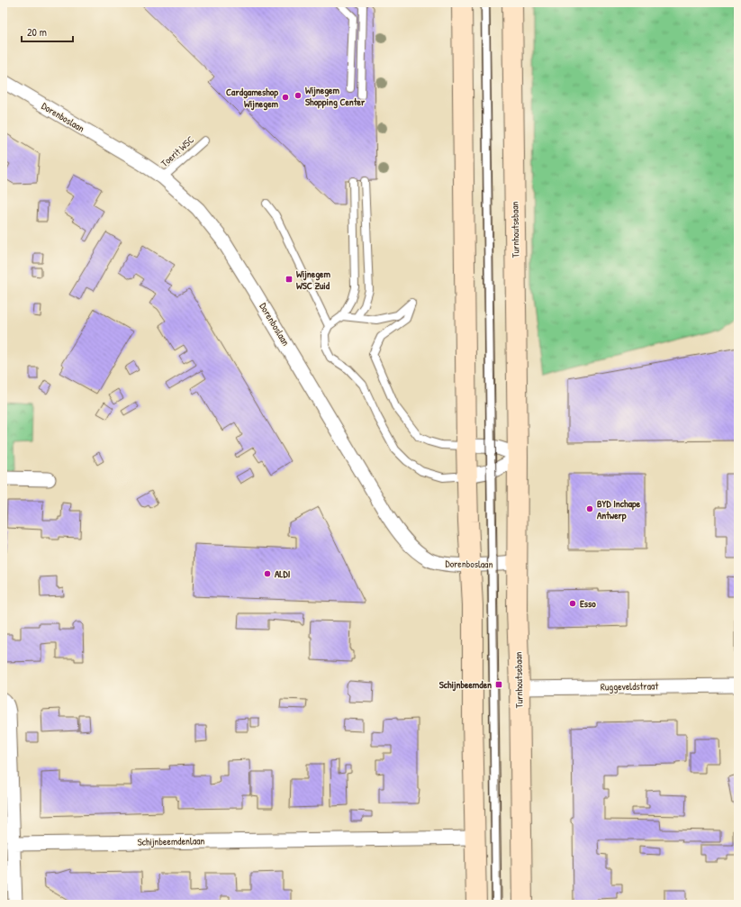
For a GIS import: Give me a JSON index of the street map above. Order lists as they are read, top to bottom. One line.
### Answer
{"streets":{"main road":["Turnhoutsebaan"],"street":["Dorenboslaan","Ruggeveldstraat","Schijnbeemdenlaan"],"lane":["Toerit WSC"]},"crossings":[["Dorenboslaan","Toerit WSC"],["Dorenboslaan","Turnhoutsebaan"],["Turnhoutsebaan","Ruggeveldstraat"]],"places":{"other":["Wijnegem Shopping Center","Cardgameshop Wijnegem","BYD Inchape Antwerp","ALDI","Esso"],"transit":["Wijnegem WSC Zuid","Schijnbeemden"]},"scale_bar":"20 m"}
